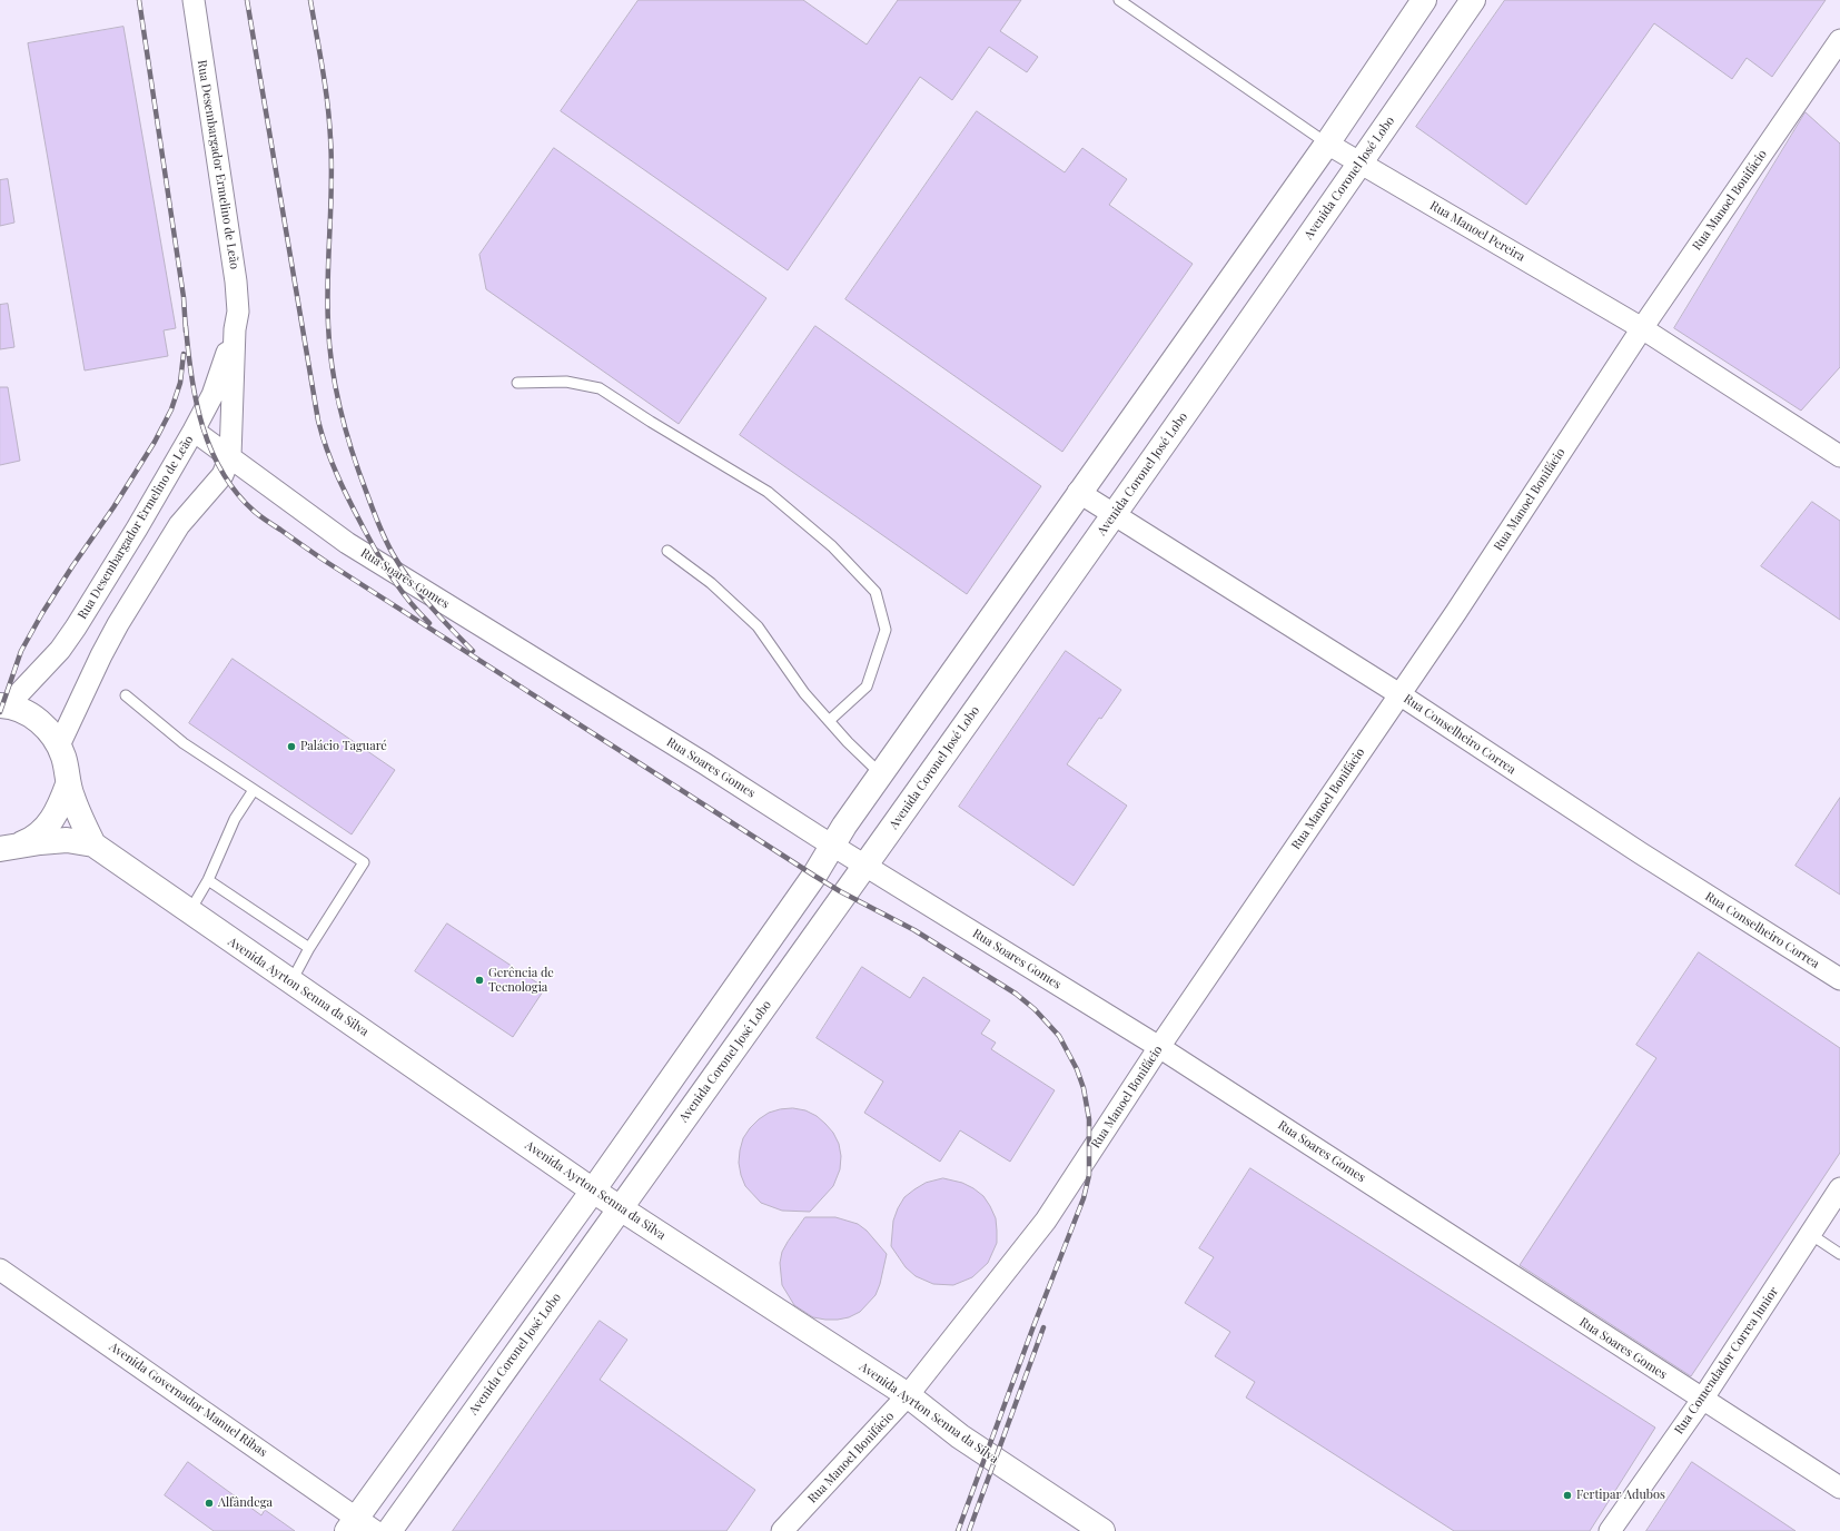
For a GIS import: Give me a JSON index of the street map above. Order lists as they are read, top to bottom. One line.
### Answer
{"streets":{"street":["Rua Desembargador Ermelino de Leão","Avenida Coronel José Lobo","Rua Manoel Bonifácio","Rua Manoel Pereira","Rua Soares Gomes","Rua Conselheiro Correa","Avenida Ayrton Senna da Silva","Rua Comendador Correa Junior","Avenida Governador Manuel Ribas"]},"crossings":[["Rua Desembargador Ermelino de Leão","Rua Soares Gomes"],["Rua Desembargador Ermelino de Leão","Avenida Ayrton Senna da Silva"],["Avenida Coronel José Lobo","Rua Manoel Pereira"],["Avenida Coronel José Lobo","Rua Soares Gomes"],["Avenida Coronel José Lobo","Rua Conselheiro Correa"],["Avenida Coronel José Lobo","Avenida Ayrton Senna da Silva"],["Rua Manoel Bonifácio","Rua Manoel Pereira"],["Rua Manoel Bonifácio","Rua Soares Gomes"],["Rua Manoel Bonifácio","Rua Conselheiro Correa"],["Rua Manoel Bonifácio","Avenida Ayrton Senna da Silva"],["Rua Soares Gomes","Rua Comendador Correa Junior"]],"places":["Palácio Taguaré","Gerência de Tecnologia","Fertipar Adubos","Alfândega"]}
